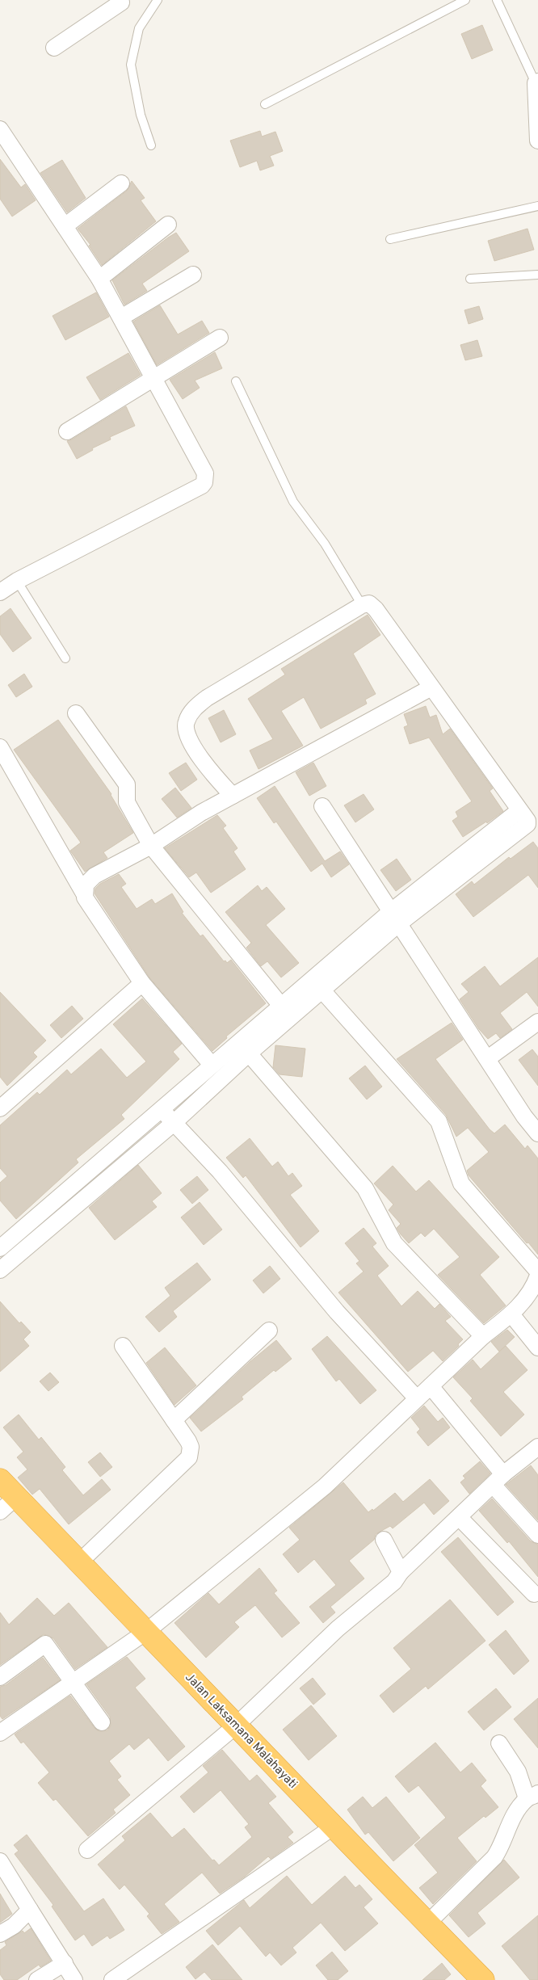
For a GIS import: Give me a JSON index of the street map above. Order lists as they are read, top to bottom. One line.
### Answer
{"streets":{"highway":["Jalan Laksamana Malahayati"]}}
